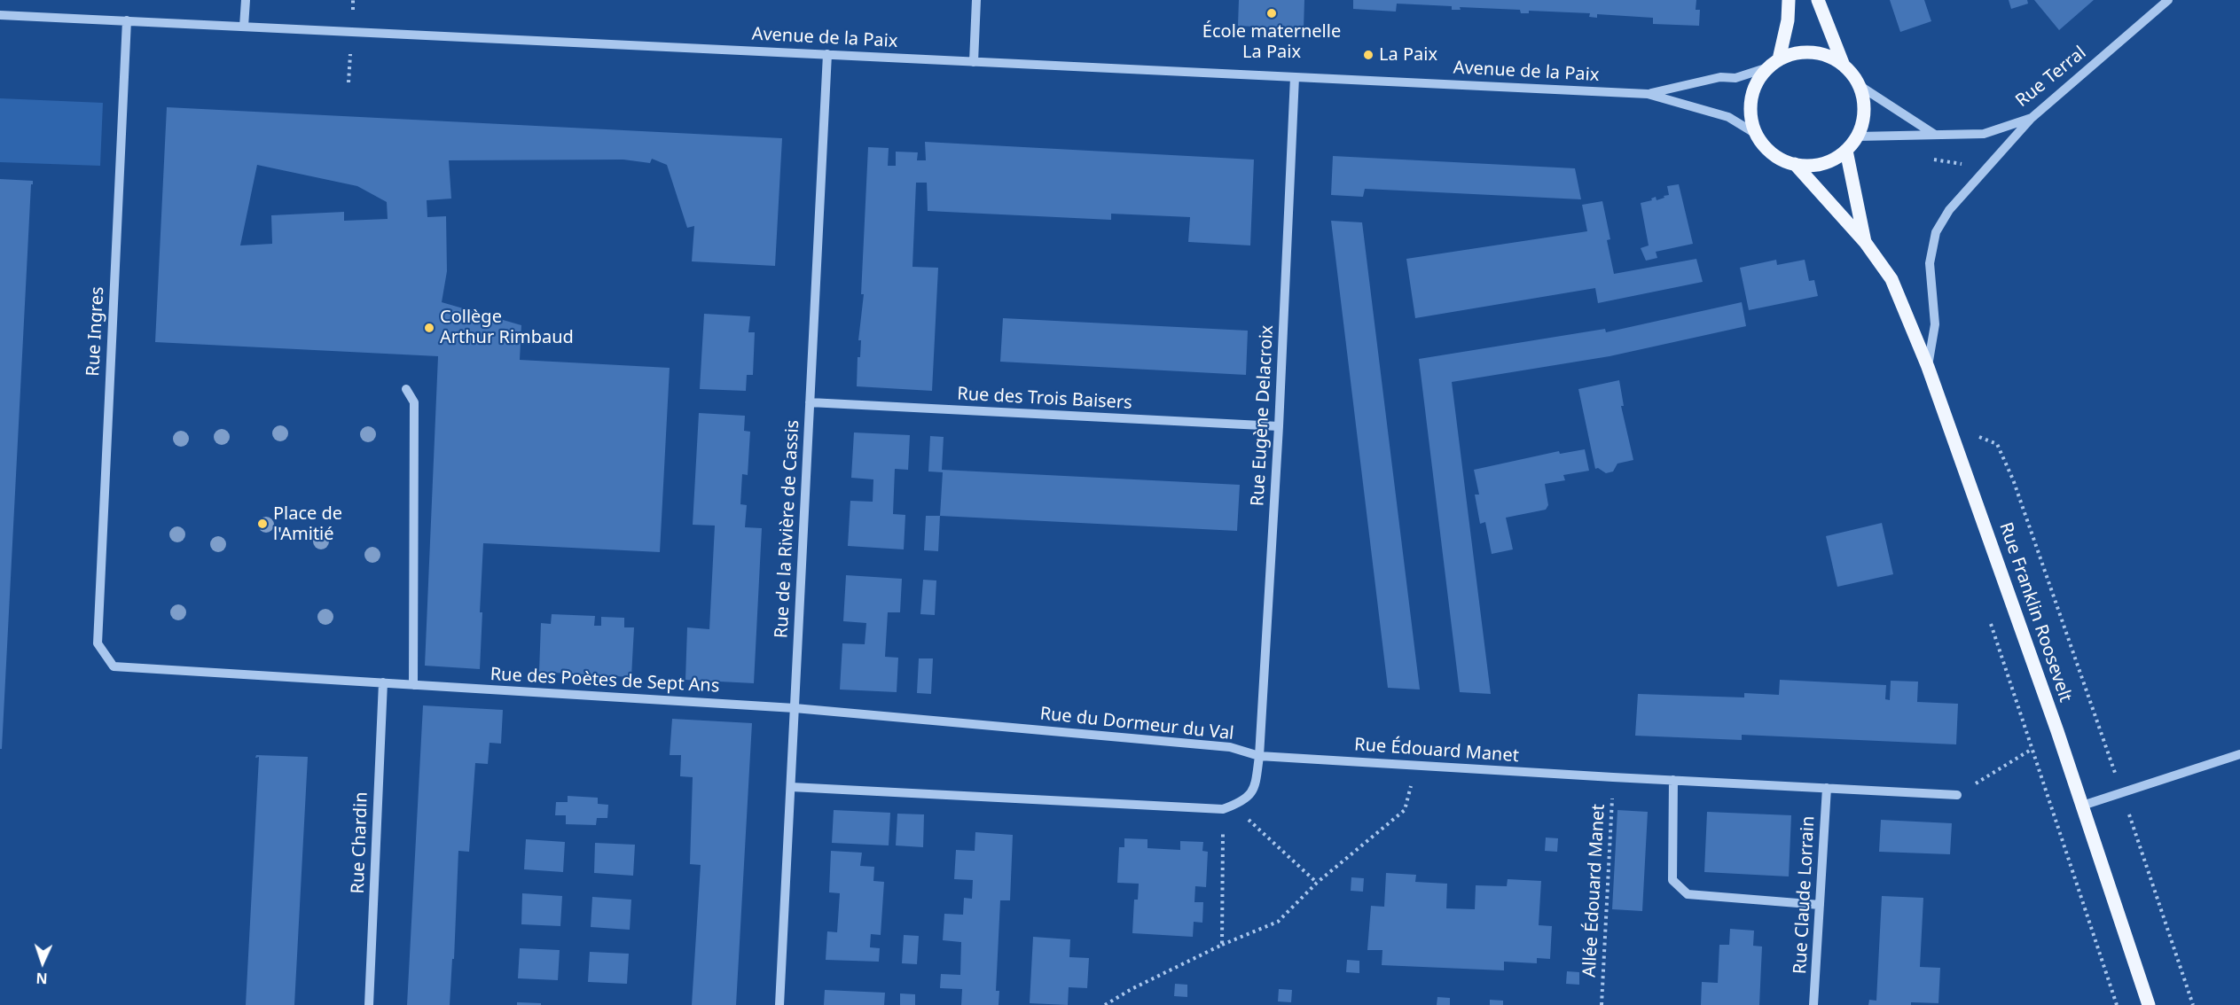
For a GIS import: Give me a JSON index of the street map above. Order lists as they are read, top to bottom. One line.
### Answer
{"streets":{"main road":["Rue Franklin Roosevelt"],"street":["Avenue de la Paix","Rue Terral","Rue Ingres","Rue des Trois Baisers","Rue Eugène Delacroix","Rue de la Rivière de Cassis","Rue des Poètes de Sept Ans","Rue du Dormeur du Val","Rue Édouard Manet","Rue Chardin","Rue Claude Lorrain"],"path":["Allée Édouard Manet"]},"crossings":[["Avenue de la Paix","Rue Terral"],["Avenue de la Paix","Rue Ingres"],["Avenue de la Paix","Rue Eugène Delacroix"],["Avenue de la Paix","Rue de la Rivière de Cassis"],["Avenue de la Paix","Rue Franklin Roosevelt"],["Rue Terral","Rue Franklin Roosevelt"],["Rue Ingres","Rue des Poètes de Sept Ans"],["Rue des Trois Baisers","Rue Eugène Delacroix"],["Rue des Trois Baisers","Rue de la Rivière de Cassis"],["Rue Eugène Delacroix","Rue du Dormeur du Val"],["Rue Eugène Delacroix","Rue Édouard Manet"],["Rue de la Rivière de Cassis","Rue des Poètes de Sept Ans"],["Rue de la Rivière de Cassis","Rue du Dormeur du Val"],["Rue des Poètes de Sept Ans","Rue du Dormeur du Val"],["Rue des Poètes de Sept Ans","Rue Chardin"],["Rue du Dormeur du Val","Rue Édouard Manet"],["Rue Édouard Manet","Allée Édouard Manet"]],"places":["École maternelle La Paix","La Paix","Collège Arthur Rimbaud","Place de l'Amitié"],"north":"bottom"}
